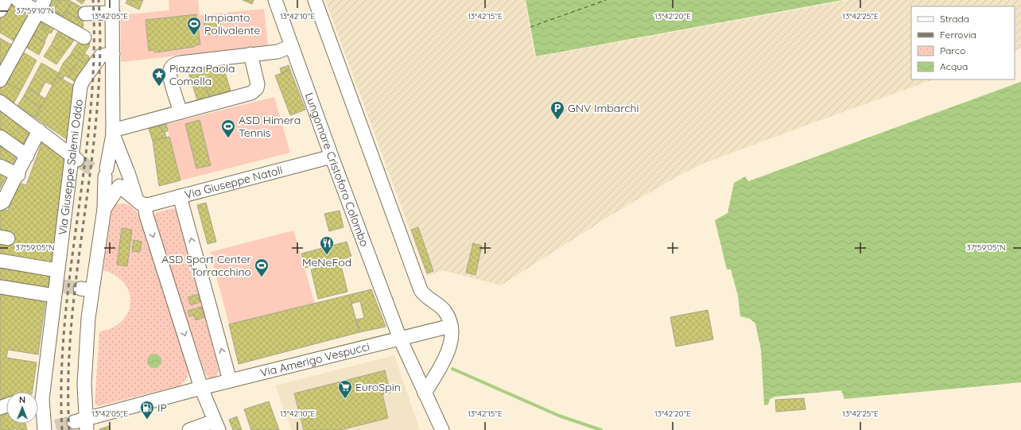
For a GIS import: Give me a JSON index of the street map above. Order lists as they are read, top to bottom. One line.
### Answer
{"streets":{"street":["Via Giuseppe Salemi Oddo","Lungomare Cristoforo Colombo","Via Giuseppe Natoli","Via Amerigo Vespucci"]},"crossings":[["Lungomare Cristoforo Colombo","Via Giuseppe Natoli"],["Lungomare Cristoforo Colombo","Via Amerigo Vespucci"]],"places":{"sports":["Impianto Polivalente","ASD Himera Tennis","ASD Sport Center Torracchino"],"place":["Piazza Paola Comella"],"parking":["GNV Imbarchi"],"restaurant":["MeNeFod"],"supermarket":["EuroSpin"],"fuel station":["IP"]},"legend":["Strada","Ferrovia","Parco","Acqua"],"north":"top","coordinates":["37°59'10\"N","13°42'05\"E","13°42'10\"E","13°42'15\"E","13°42'20\"E","13°42'25\"E","37°59'05\"N"]}
